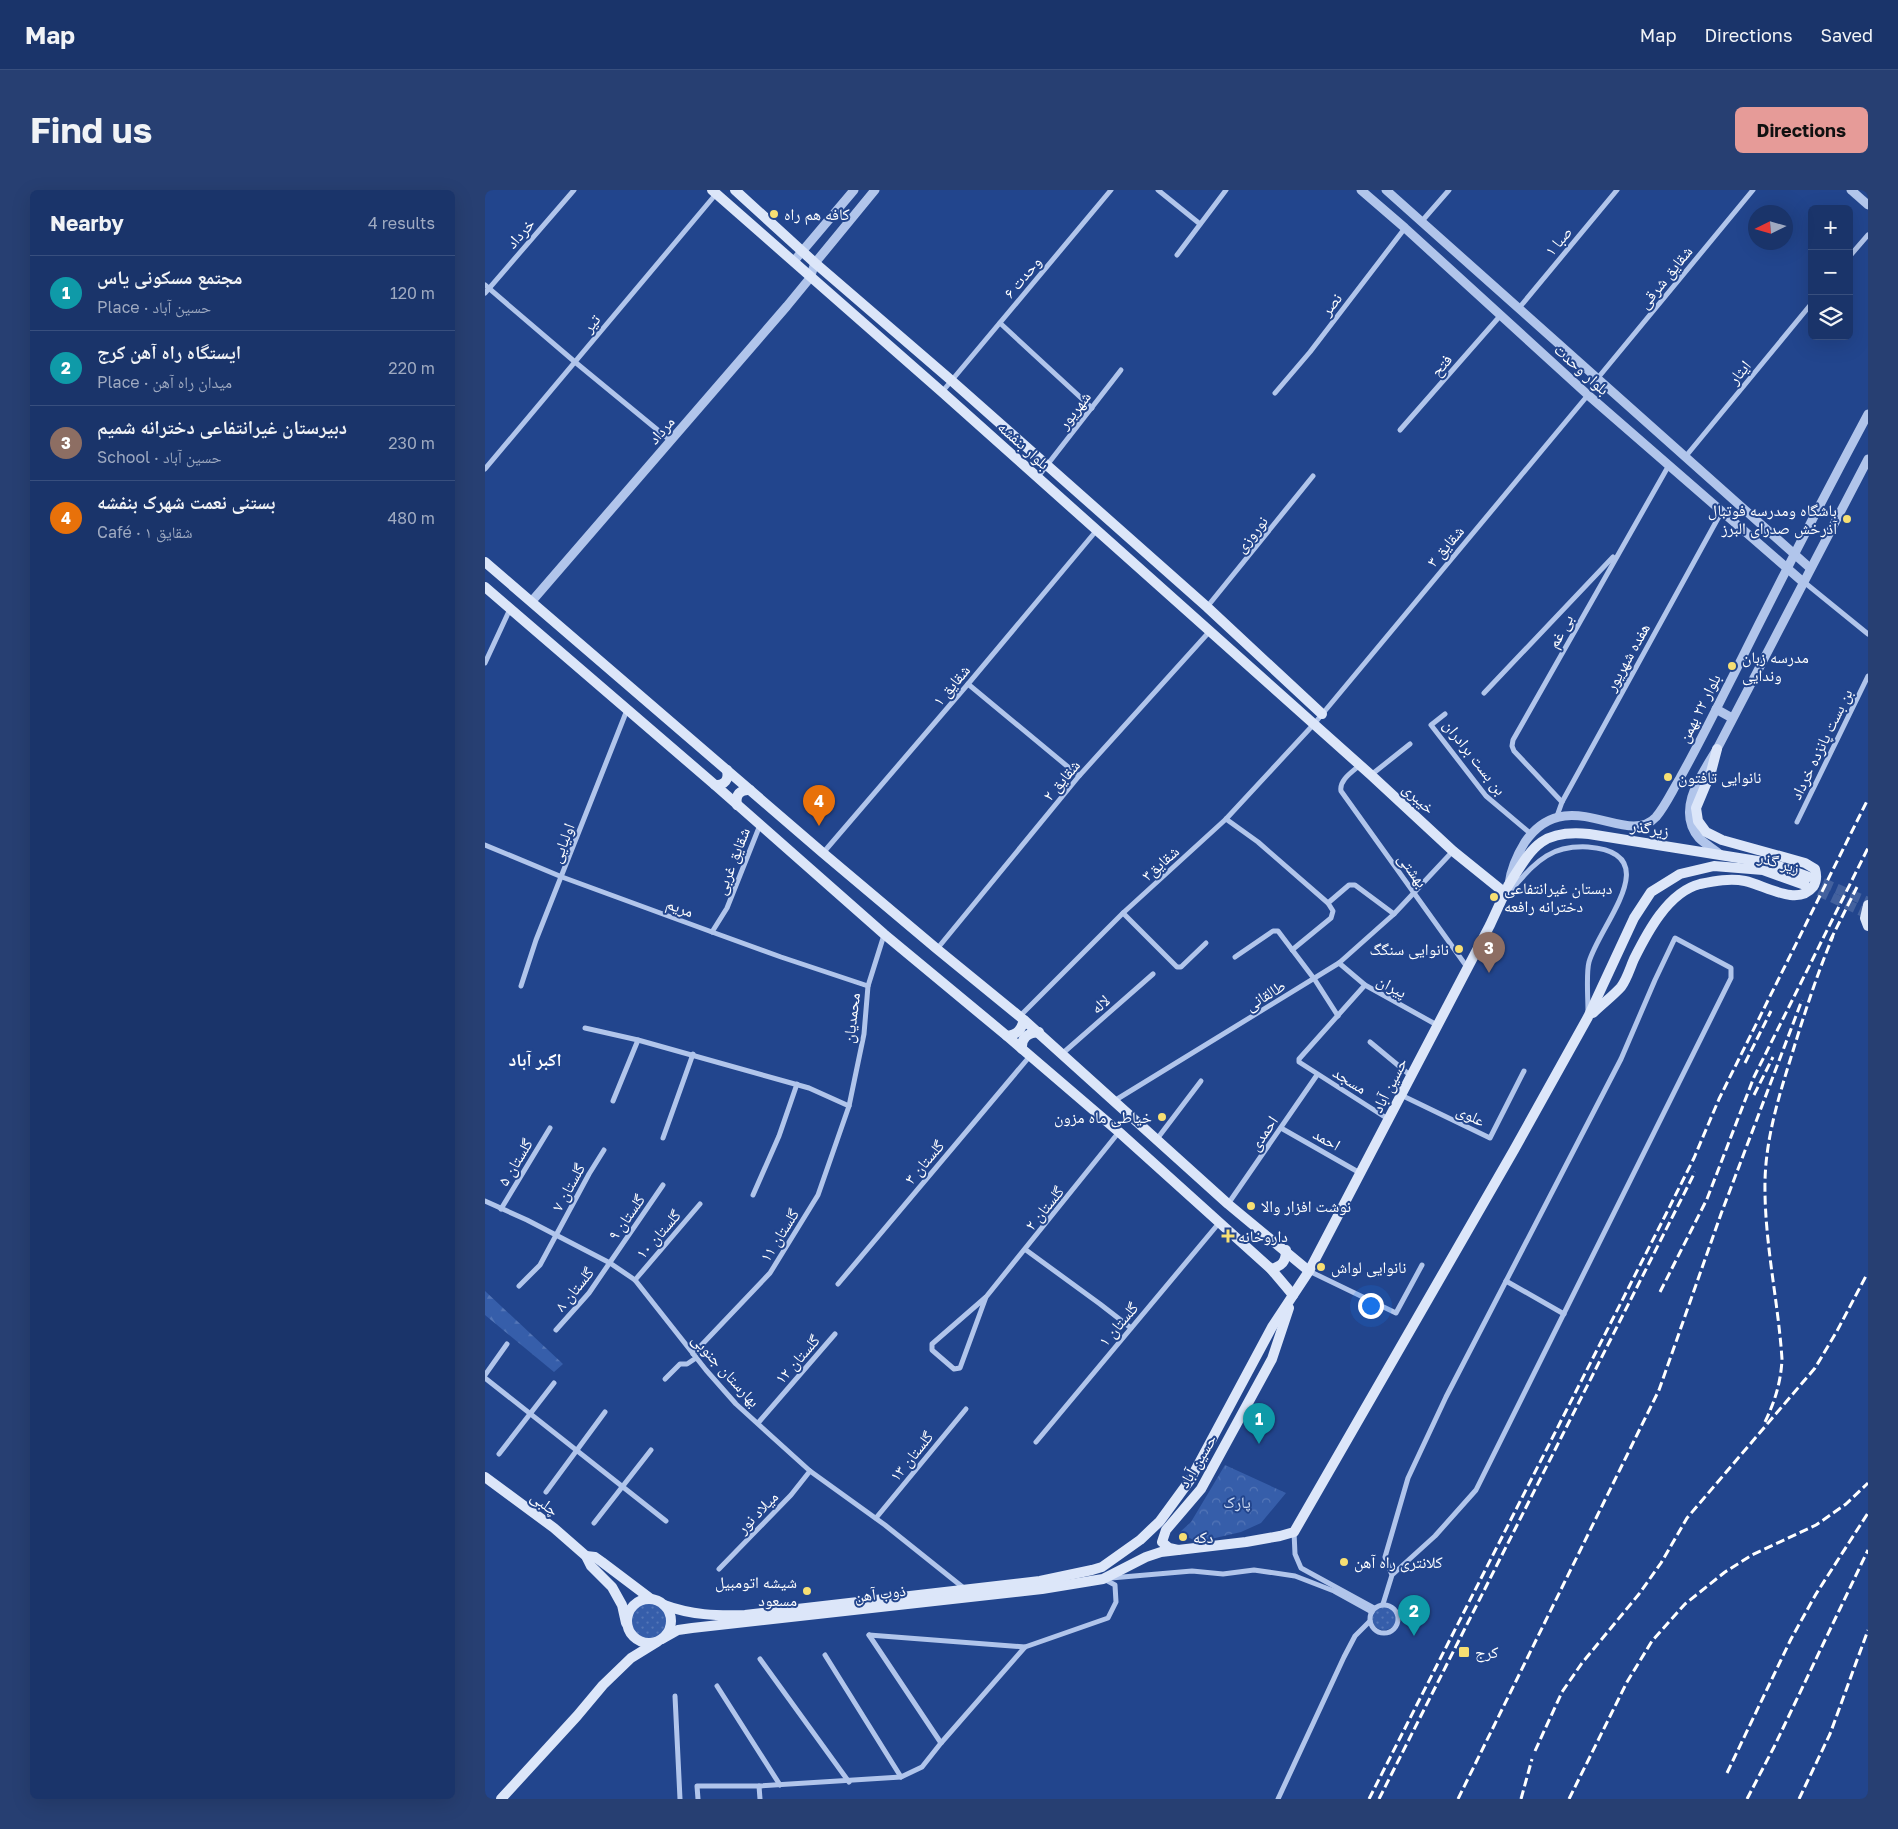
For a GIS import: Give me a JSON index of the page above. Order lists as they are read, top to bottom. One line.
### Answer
{"streets":{"main road":["بلوار بنفشه","خیبری","زیرگذر","زیر گذر","حسین آباد","چلبی","ذوب آهن"],"street":["خرداد","صبا ۱","وحدت ۶","شقایق شرقی","نصر","تیر","فتح","بلوار وحدت","ایثار","شهریور","مرداد","نوروزی","شقایق ۳","بی غم","هفده شهریور","شقایق ۱","بلوار ۲۲ بهمن","بن بست پانزده خرداد","بن بست برادران","شقایق ۲","اولیایی","شقایق غربی","شقایق۳","بهشتی","مریم","پیران","طالقانی","لاله","محمدیان","مسجد","علوی","احمدی","احمد","گلستان ۵","گلستان ۳","گلستان ۷","گلستان ۲","گلستان ۹","گلستان ۱۰","گلستان ۱۱","گلستان ۸","گلستان ۱","گلستان ۱۲","بهارستان جنوبی","گلستان ۱۳","میلاد نور"]},"crossings":[["صبا ۱","بلوار وحدت"],["وحدت ۶","بلوار بنفشه"],["شقایق شرقی","بلوار وحدت"],["نصر","بلوار وحدت"],["تیر","بلوار بنفشه"],["فتح","بلوار وحدت"],["بلوار وحدت","ایثار"],["بلوار وحدت","شقایق ۳"],["بلوار وحدت","بی غم"],["بلوار وحدت","هفده شهریور"],["بلوار وحدت","بلوار ۲۲ بهمن"],["شهریور","بلوار بنفشه"],["مرداد","بلوار بنفشه"],["بلوار بنفشه","نوروزی"],["بلوار بنفشه","شقایق ۳"],["بلوار بنفشه","شقایق ۱"],["بلوار بنفشه","شقایق ۲"],["بلوار بنفشه","خیبری"],["بلوار بنفشه","شقایق۳"],["شقایق ۳","خیبری"],["شقایق ۳","شقایق۳"],["بی غم","هفده شهریور"],["هفده شهریور","بلوار ۲۲ بهمن"],["بلوار ۲۲ بهمن","زیرگذر"],["خیبری","زیرگذر"],["خیبری","شقایق۳"],["خیبری","بهشتی"],["خیبری","طالقانی"],["خیبری","حسین آباد"],["زیرگذر","زیر گذر"],["زیرگذر","حسین آباد"],["اولیایی","مریم"],["شقایق غربی","مریم"],["بهشتی","طالقانی"],["بهشتی","حسین آباد"],["مریم","محمدیان"],["پیران","طالقانی"],["پیران","حسین آباد"],["محمدیان","گلستان ۱۱"],["مسجد","حسین آباد"],["مسجد","احمدی"],["حسین آباد","علوی"],["حسین آباد","احمد"],["حسین آباد","ذوب آهن"],["احمدی","احمد"],["گلستان ۵","بهارستان جنوبی"],["گلستان ۷","بهارستان جنوبی"],["گلستان ۹","گلستان ۸"],["گلستان ۹","بهارستان جنوبی"],["گلستان ۱۰","بهارستان جنوبی"],["گلستان ۱۱","بهارستان جنوبی"],["گلستان ۸","بهارستان جنوبی"],["گلستان ۱۲","بهارستان جنوبی"],["بهارستان جنوبی","گلستان ۱۳"],["بهارستان جنوبی","میلاد نور"],["بهارستان جنوبی","ذوب آهن"]],"districts":["اکبر آباد"],"parks":["پارک"],"places":{"other":["کافه هم راه","باشگاه ومدرسه فوتبال آذرخش صدرای البرز","مدرسه زبان وندایی","نانوایی تافتون","دبستان غیرانتفاعی دخترانه رافعه","نانوایی سنگگ","خیاطی ماه مزون","نوشت افزار والا","نانوایی لواش","دکه","کلانتری راه آهن","شیشه اتومبیل مسعود"],"health":["داروخانه"],"transit":["کرج"]},"north":"left","page":{"header":"Map","nav":["Map","Directions","Saved"],"buttons":"Directions","title":"Find us","heading":["Nearby","4 results"],"map_buttons":["+","−"],"list":[{"mark":"1","name":"مجتمع مسکونی یاس","note":"Place · حسین آباد","value":"120 m"},{"mark":"2","name":"ایستگاه راه آهن کرج","note":"Place · میدان راه آهن","value":"220 m"},{"mark":"3","name":"دبیرستان غیرانتفاعی دخترانه شمیم","note":"School · حسین آباد","value":"230 m"},{"mark":"4","name":"بستنی نعمت شهرک بنفشه","note":"Café · شقایق ۱","value":"480 m"}],"pins":["4","3","1","2"]}}
